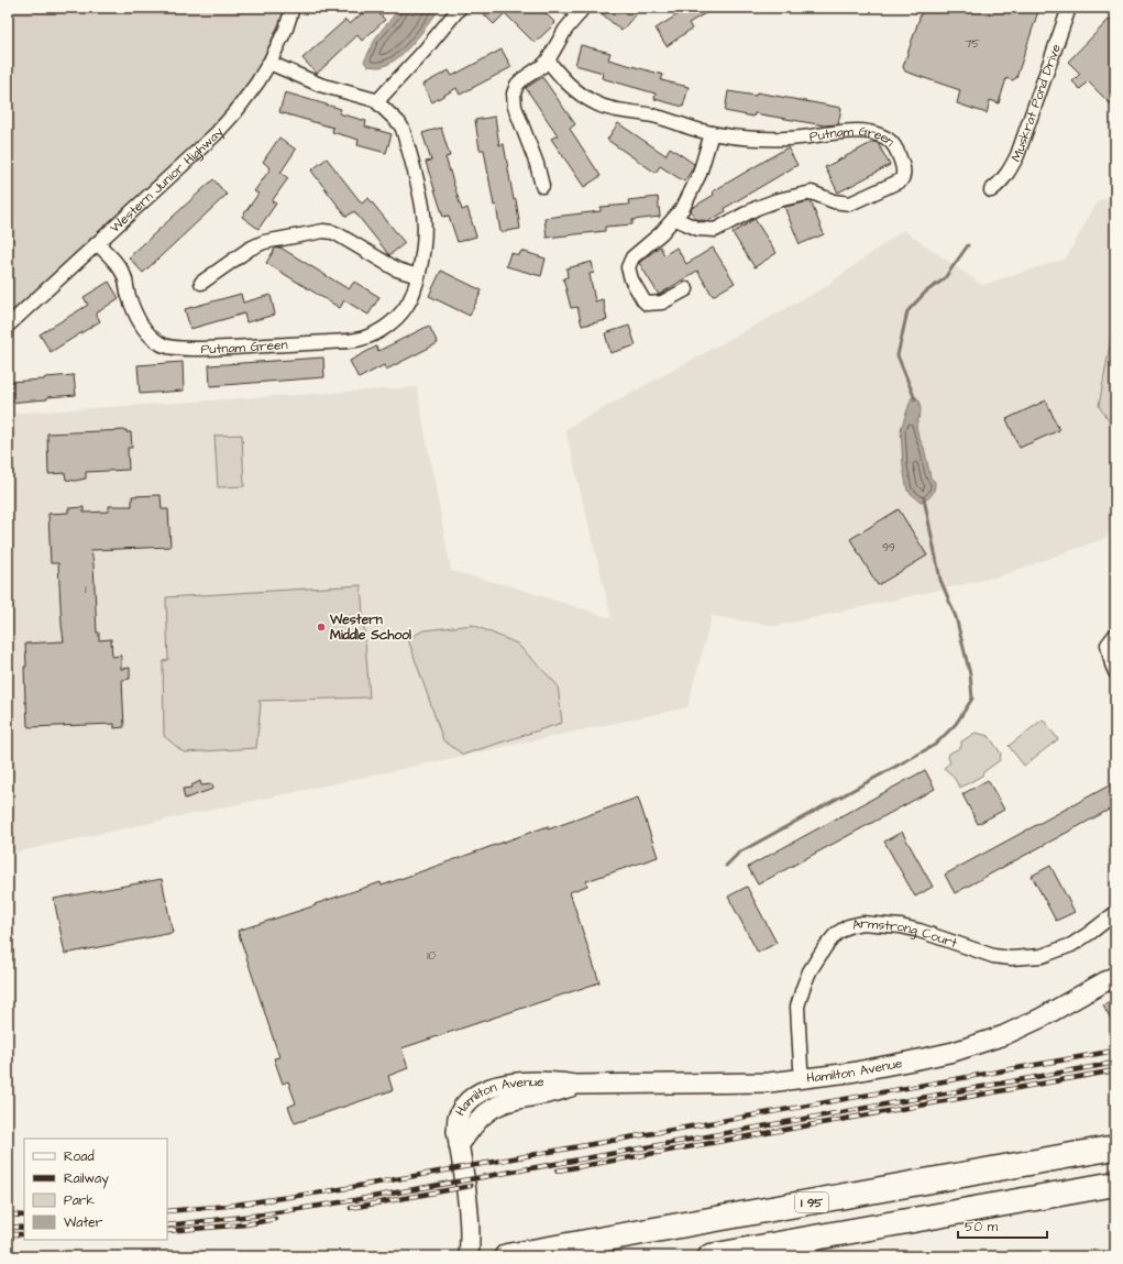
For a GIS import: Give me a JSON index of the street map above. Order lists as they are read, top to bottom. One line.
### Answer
{"streets":{"highway":["I 95"],"main road":["Hamilton Avenue"],"street":["Muskrat Pond Drive","Putnam Green","Western Junior Highway","Armstrong Court"]},"crossings":[["Putnam Green","Western Junior Highway"],["Armstrong Court","Hamilton Avenue"]],"places":["Western Middle School"],"house_numbers":["75","99","1","10"],"legend":["Road","Railway","Park","Water"],"scale_bar":"50 m"}
